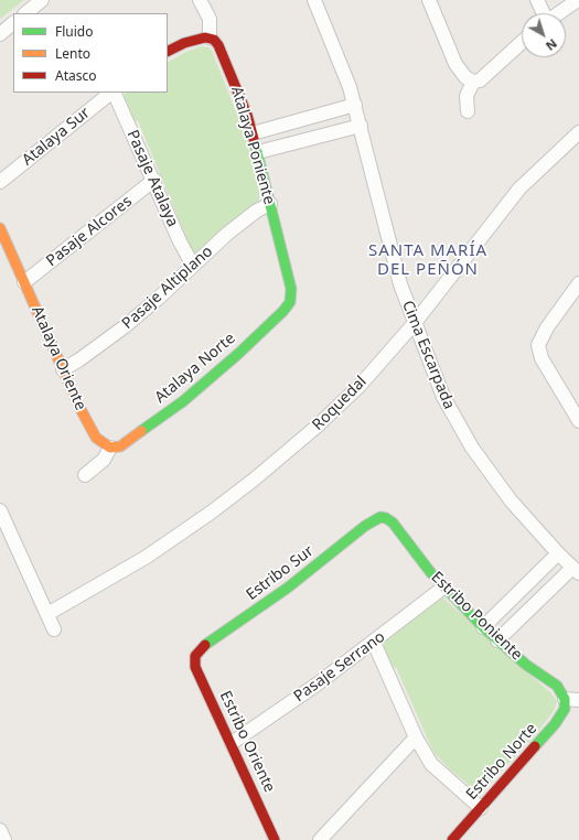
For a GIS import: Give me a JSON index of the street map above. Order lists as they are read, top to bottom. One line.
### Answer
{"streets":{"street":["Atalaya Sur","Atalaya Poniente","Pasaje Atalaya","Pasaje Alcores","Pasaje Altiplano","Cima Escarpada","Atalaya Oriente","Atalaya Norte","Roquedal","Estribo Sur","Estribo Poniente","Pasaje Serrano","Estribo Oriente","Estribo Norte"]},"crossings":[["Atalaya Poniente","Pasaje Altiplano"],["Atalaya Poniente","Atalaya Norte"],["Pasaje Atalaya","Pasaje Alcores"],["Pasaje Atalaya","Pasaje Altiplano"],["Pasaje Alcores","Atalaya Oriente"],["Pasaje Altiplano","Atalaya Oriente"],["Cima Escarpada","Roquedal"],["Atalaya Oriente","Atalaya Norte"],["Estribo Sur","Estribo Poniente"],["Estribo Sur","Estribo Oriente"],["Estribo Poniente","Pasaje Serrano"],["Estribo Poniente","Estribo Norte"],["Pasaje Serrano","Estribo Oriente"]],"districts":["SANTA MARÍA DEL PEÑÓN"],"legend":["Fluido","Lento","Atasco"],"north":"bottom right"}
